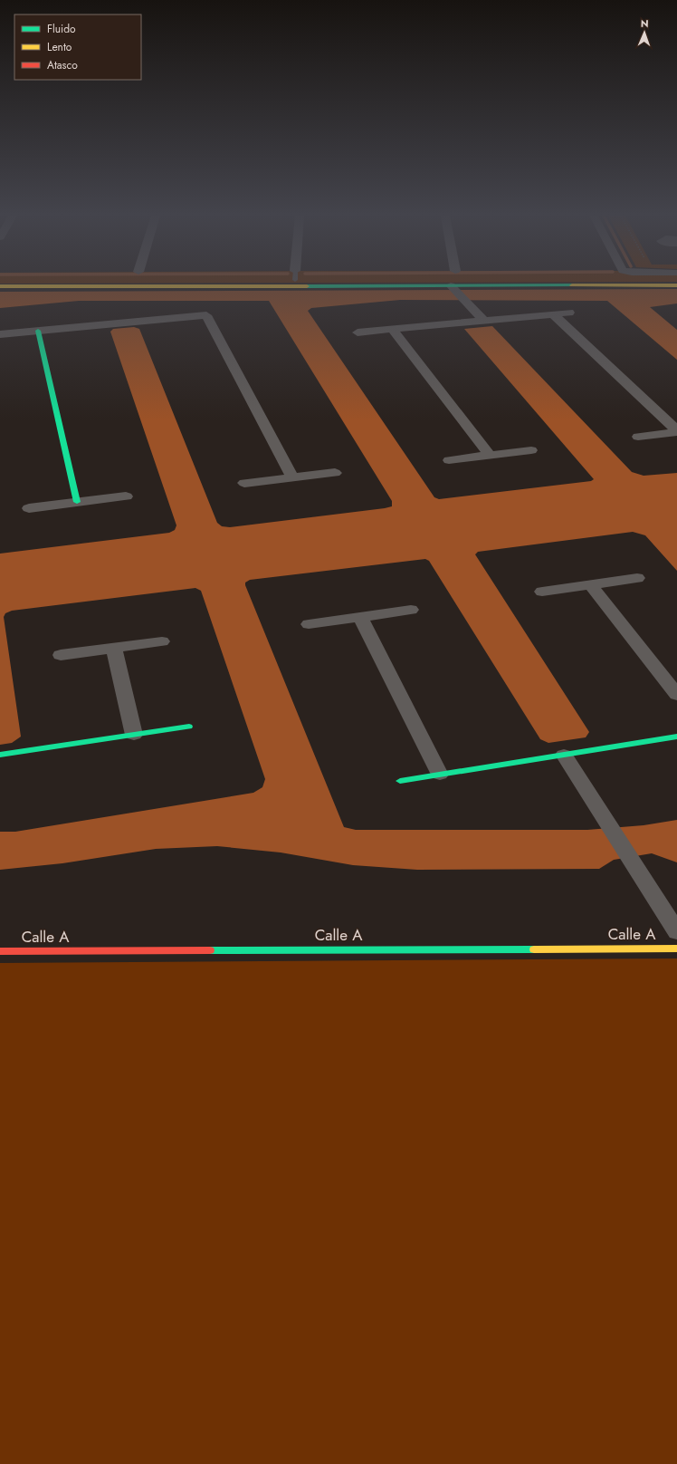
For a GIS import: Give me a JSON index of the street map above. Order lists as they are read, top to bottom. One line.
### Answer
{"streets":{"street":["Calle A"]},"legend":["Fluido","Lento","Atasco"],"north":"top"}
